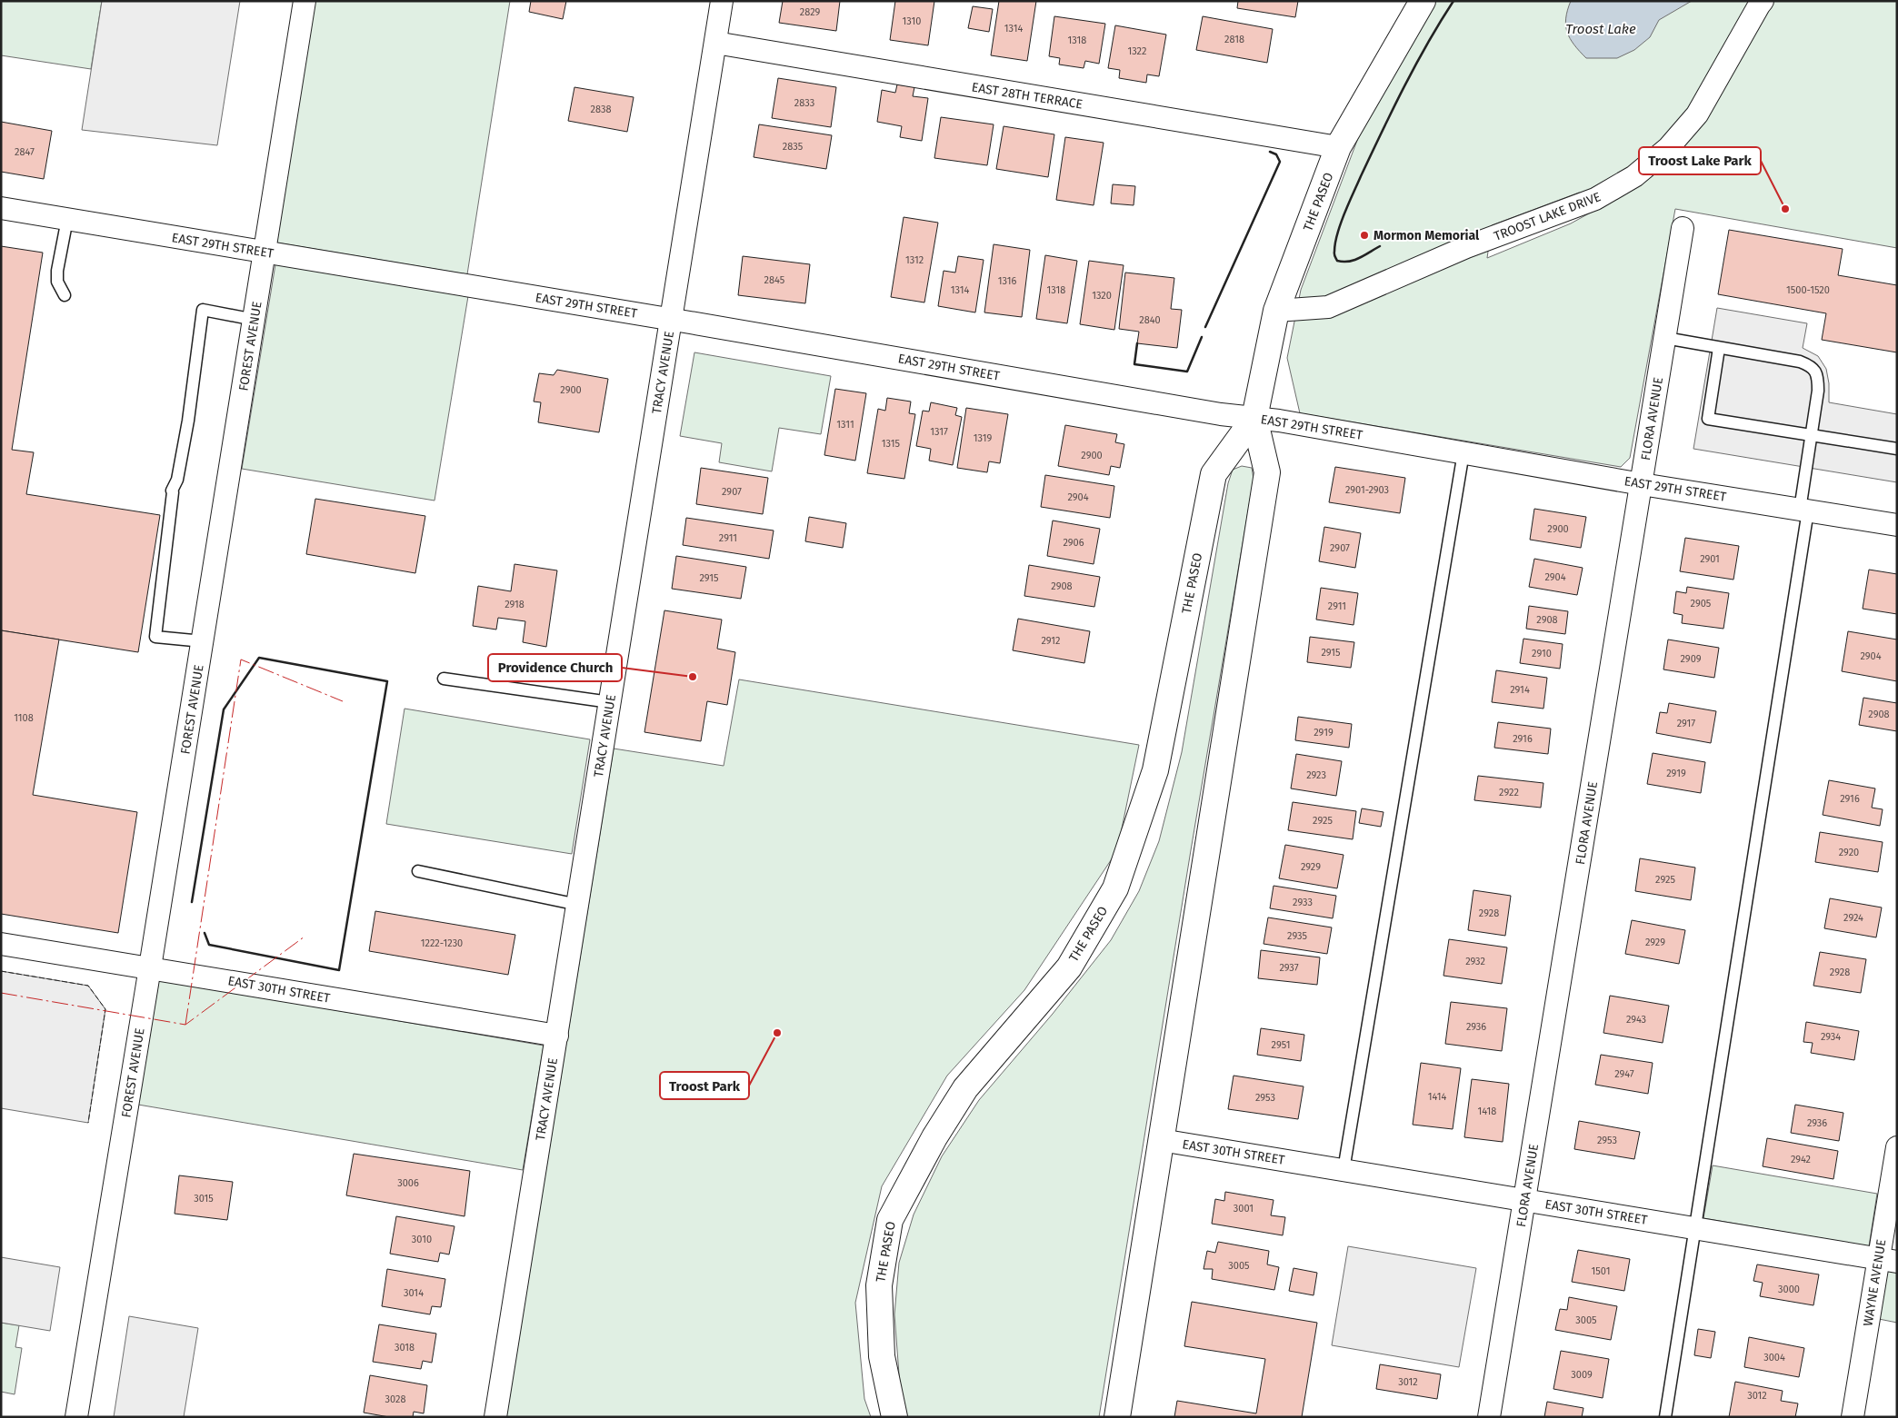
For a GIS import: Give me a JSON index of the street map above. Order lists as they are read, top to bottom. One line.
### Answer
{"streets":{"main road":["THE PASEO"],"street":["EAST 28TH TERRACE","TROOST LAKE DRIVE","EAST 29TH STREET","FOREST AVENUE","TRACY AVENUE","FLORA AVENUE","EAST 30TH STREET","WAYNE AVENUE"]},"crossings":[["EAST 28TH TERRACE","THE PASEO"],["EAST 28TH TERRACE","TRACY AVENUE"],["THE PASEO","TROOST LAKE DRIVE"],["THE PASEO","EAST 29TH STREET"],["THE PASEO","EAST 30TH STREET"],["EAST 29TH STREET","FOREST AVENUE"],["EAST 29TH STREET","TRACY AVENUE"],["EAST 29TH STREET","FLORA AVENUE"],["FOREST AVENUE","EAST 30TH STREET"],["TRACY AVENUE","EAST 30TH STREET"],["FLORA AVENUE","EAST 30TH STREET"],["EAST 30TH STREET","WAYNE AVENUE"]],"water":["Troost Lake"],"places":["Troost Lake Park","Mormon Memorial","Providence Church","Troost Park"],"house_numbers":["2829","1310","1314","2818","1318","1322","2833","2838","2835","2847","1312","2845","1316","1314","1318","1500-1520","1320","2840","2900","1311","1317","1319","1315","2900","2901-2903","2907","2904","2900","2911","2906","2907","2901","2904","2915","2908","2905","2918","2911","2908","2912","2915","2910","2904","2909","2914","2908","1108","2917","2919","2916","2919","2923","2922","2916","2925","2920","2929","2925","2933","2928","2924","2935","2929","1222-1230","2932","2937","2928","2943","2936","2934","2951","2947","1414","2953","1418","2936","2953","2942","3006","3015","3001","3010","3005","1501","3000","3014","3005","3018","3004","3009","3012","3012","3028"]}
